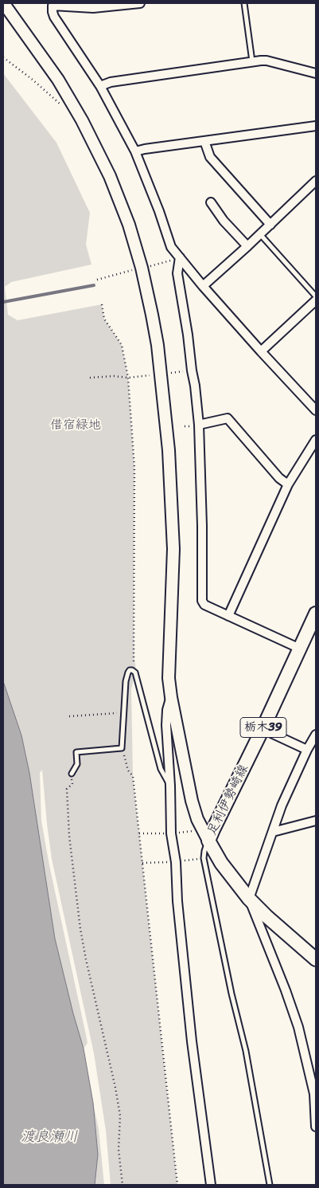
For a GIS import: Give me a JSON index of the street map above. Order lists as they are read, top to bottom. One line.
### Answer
{"streets":{"main road":["栃木39","足利伊勢崎線"]},"water":["渡良瀬川"],"parks":["借宿緑地"]}
